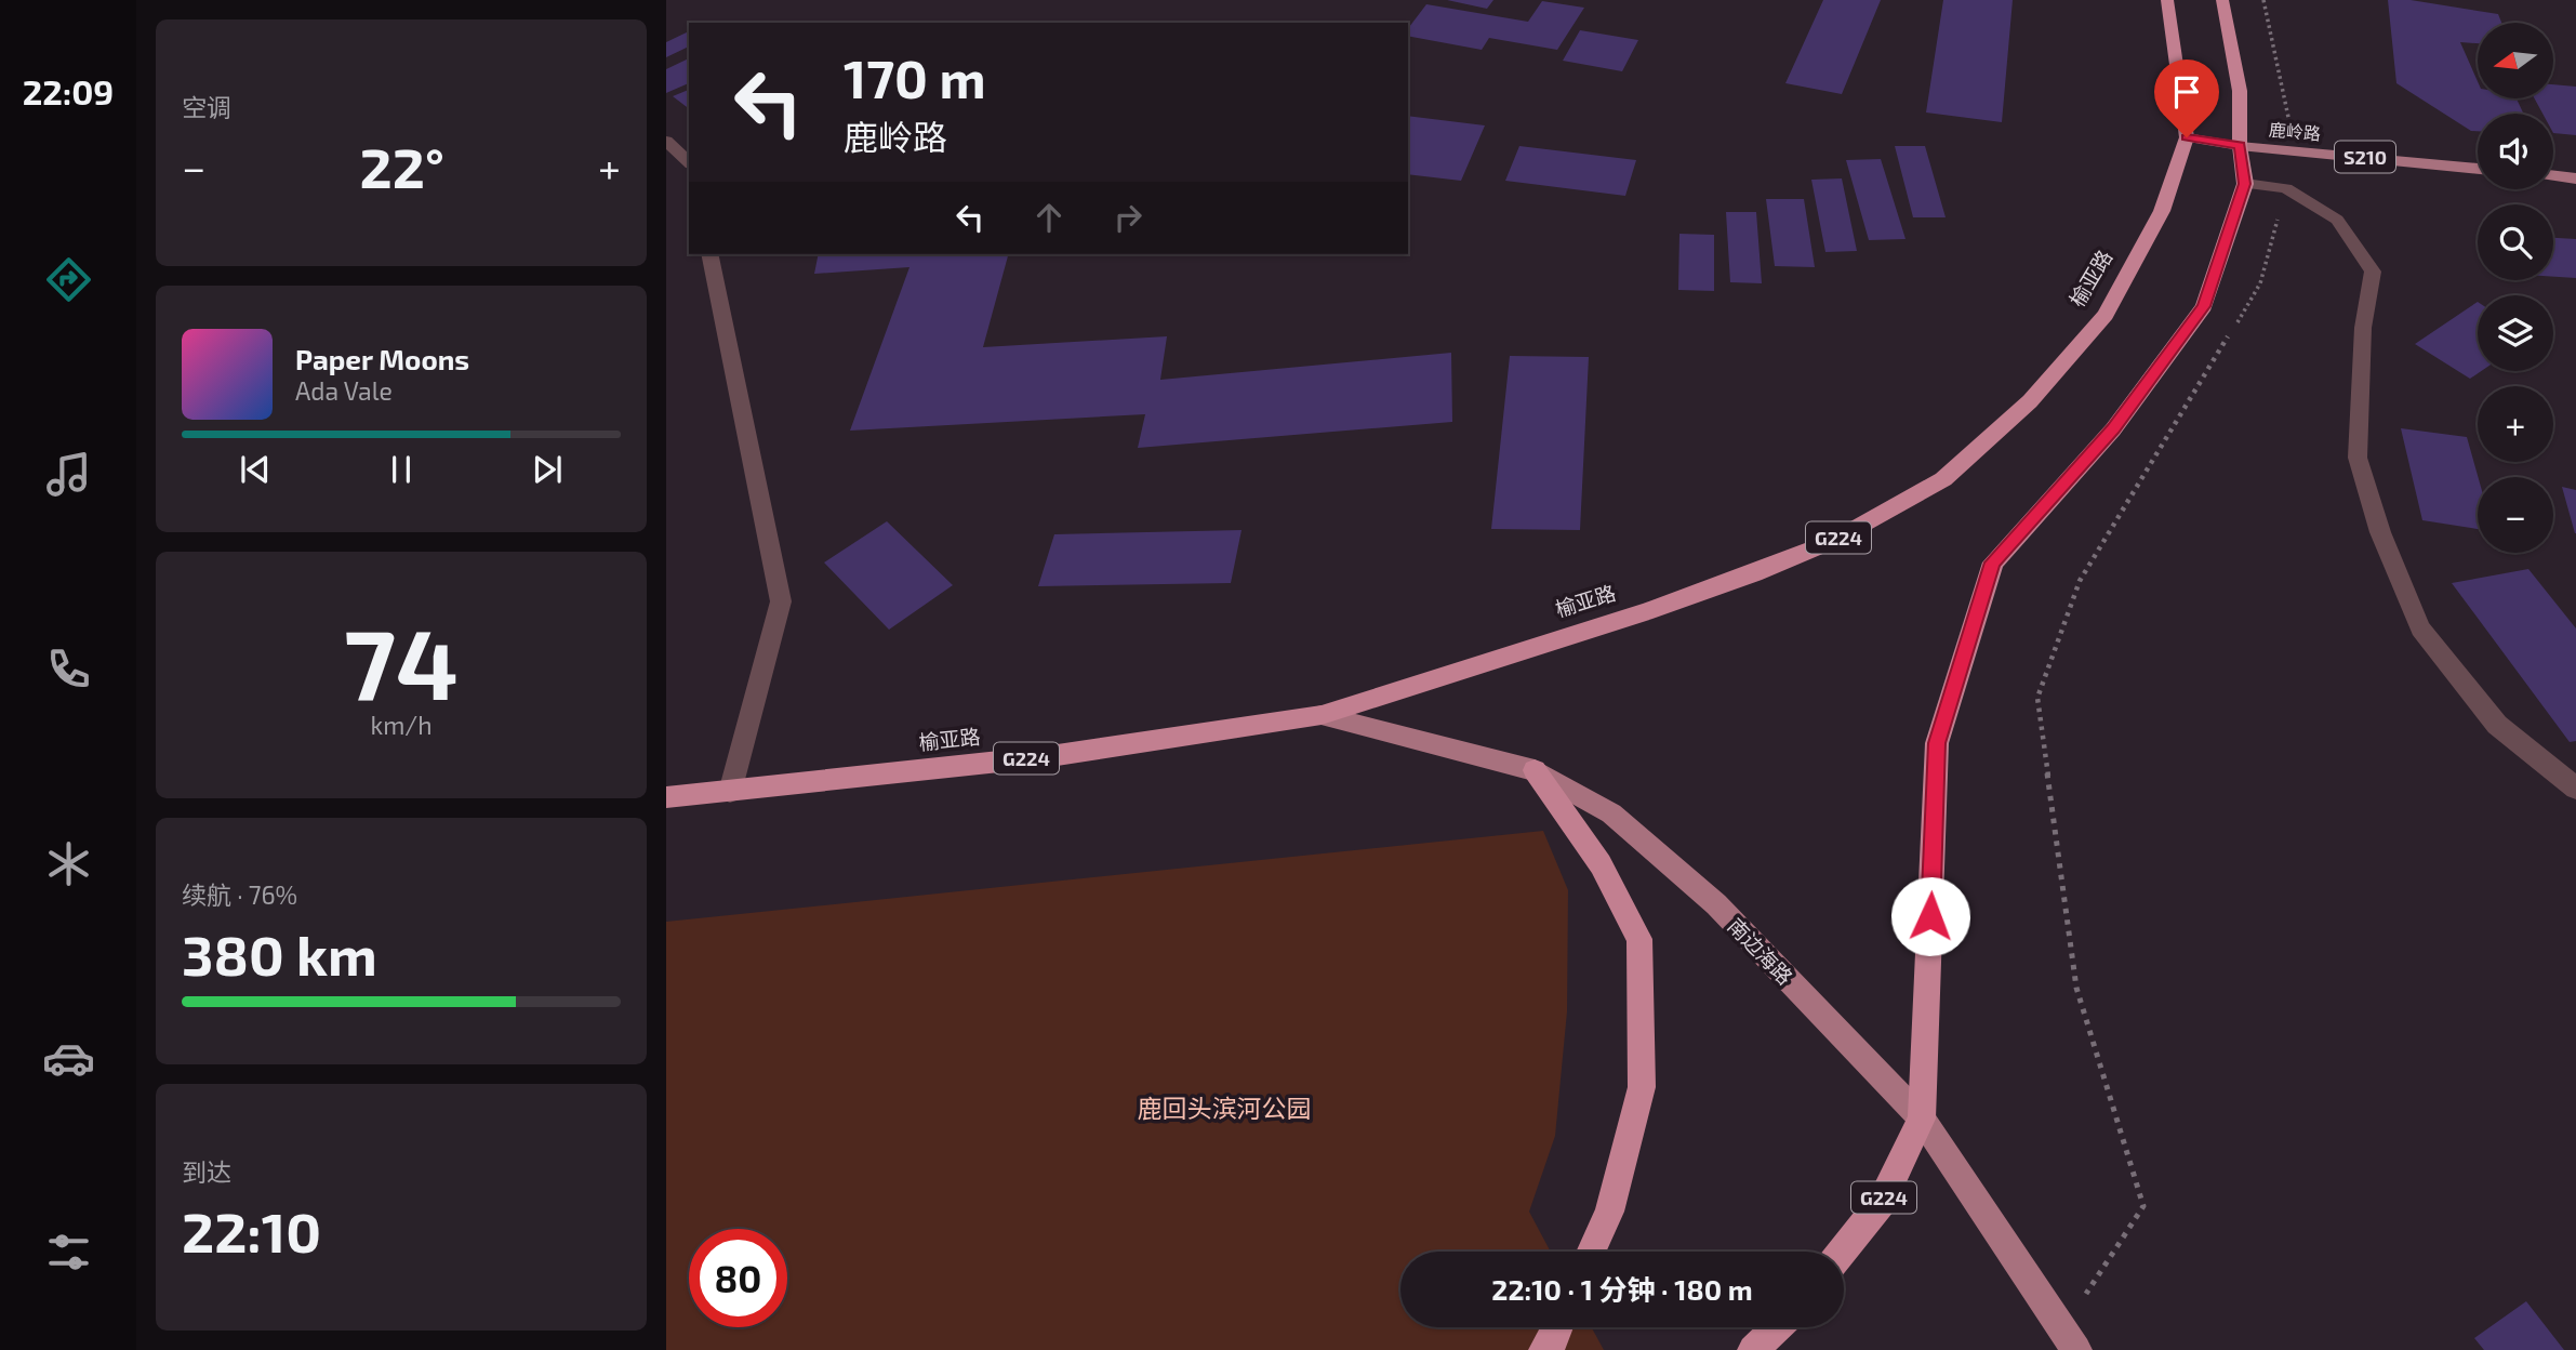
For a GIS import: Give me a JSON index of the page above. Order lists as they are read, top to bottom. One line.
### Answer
{"streets":{"highway":["榆亚路","G224"],"main road":["鹿岭路","S210","南边海路"]},"crossings":[["鹿岭路","榆亚路"],["鹿岭路","G224"],["榆亚路","南边海路"],["G224","南边海路"]],"parks":["鹿回头滨河公园"],"north":"left","page":{"tabs":"22:09","tile":["空调",["74","km/h"],["续航 · 76%","380 km"],["到达","22:10"]],"map_buttons":["+","−"],"turn":["170 m","鹿岭路"],"heat":["−","22°","+"],"song":["Paper Moons","Ada Vale"],"limit":"80","trip":"22:10 · 1 分钟 · 180 m"}}
